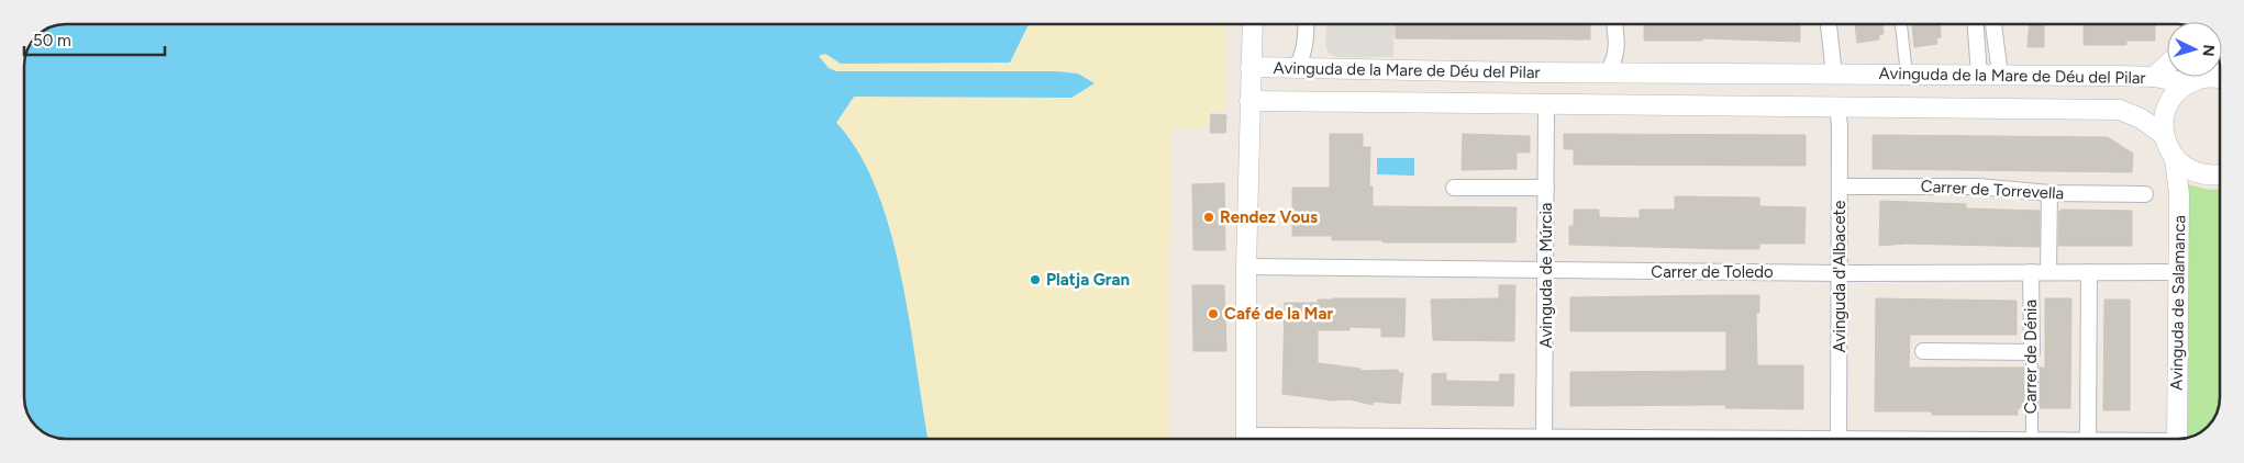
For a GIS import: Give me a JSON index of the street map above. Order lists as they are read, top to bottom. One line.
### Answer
{"streets":{"street":["Avinguda de la Mare de Déu del Pilar","Carrer de Torrevella","Carrer de Toledo","Avinguda de Múrcia","Avinguda d'Albacete","Avinguda de Salamanca","Carrer de Dénia"]},"crossings":[["Avinguda de la Mare de Déu del Pilar","Avinguda de Múrcia"],["Avinguda de la Mare de Déu del Pilar","Avinguda d'Albacete"],["Avinguda de la Mare de Déu del Pilar","Avinguda de Salamanca"],["Carrer de Torrevella","Avinguda d'Albacete"],["Carrer de Toledo","Avinguda de Múrcia"],["Carrer de Toledo","Avinguda d'Albacete"],["Carrer de Toledo","Avinguda de Salamanca"],["Carrer de Toledo","Carrer de Dénia"]],"places":["Rendez Vous","Platja Gran","Café de la Mar"],"scale_bar":"50 m","north":"right"}
